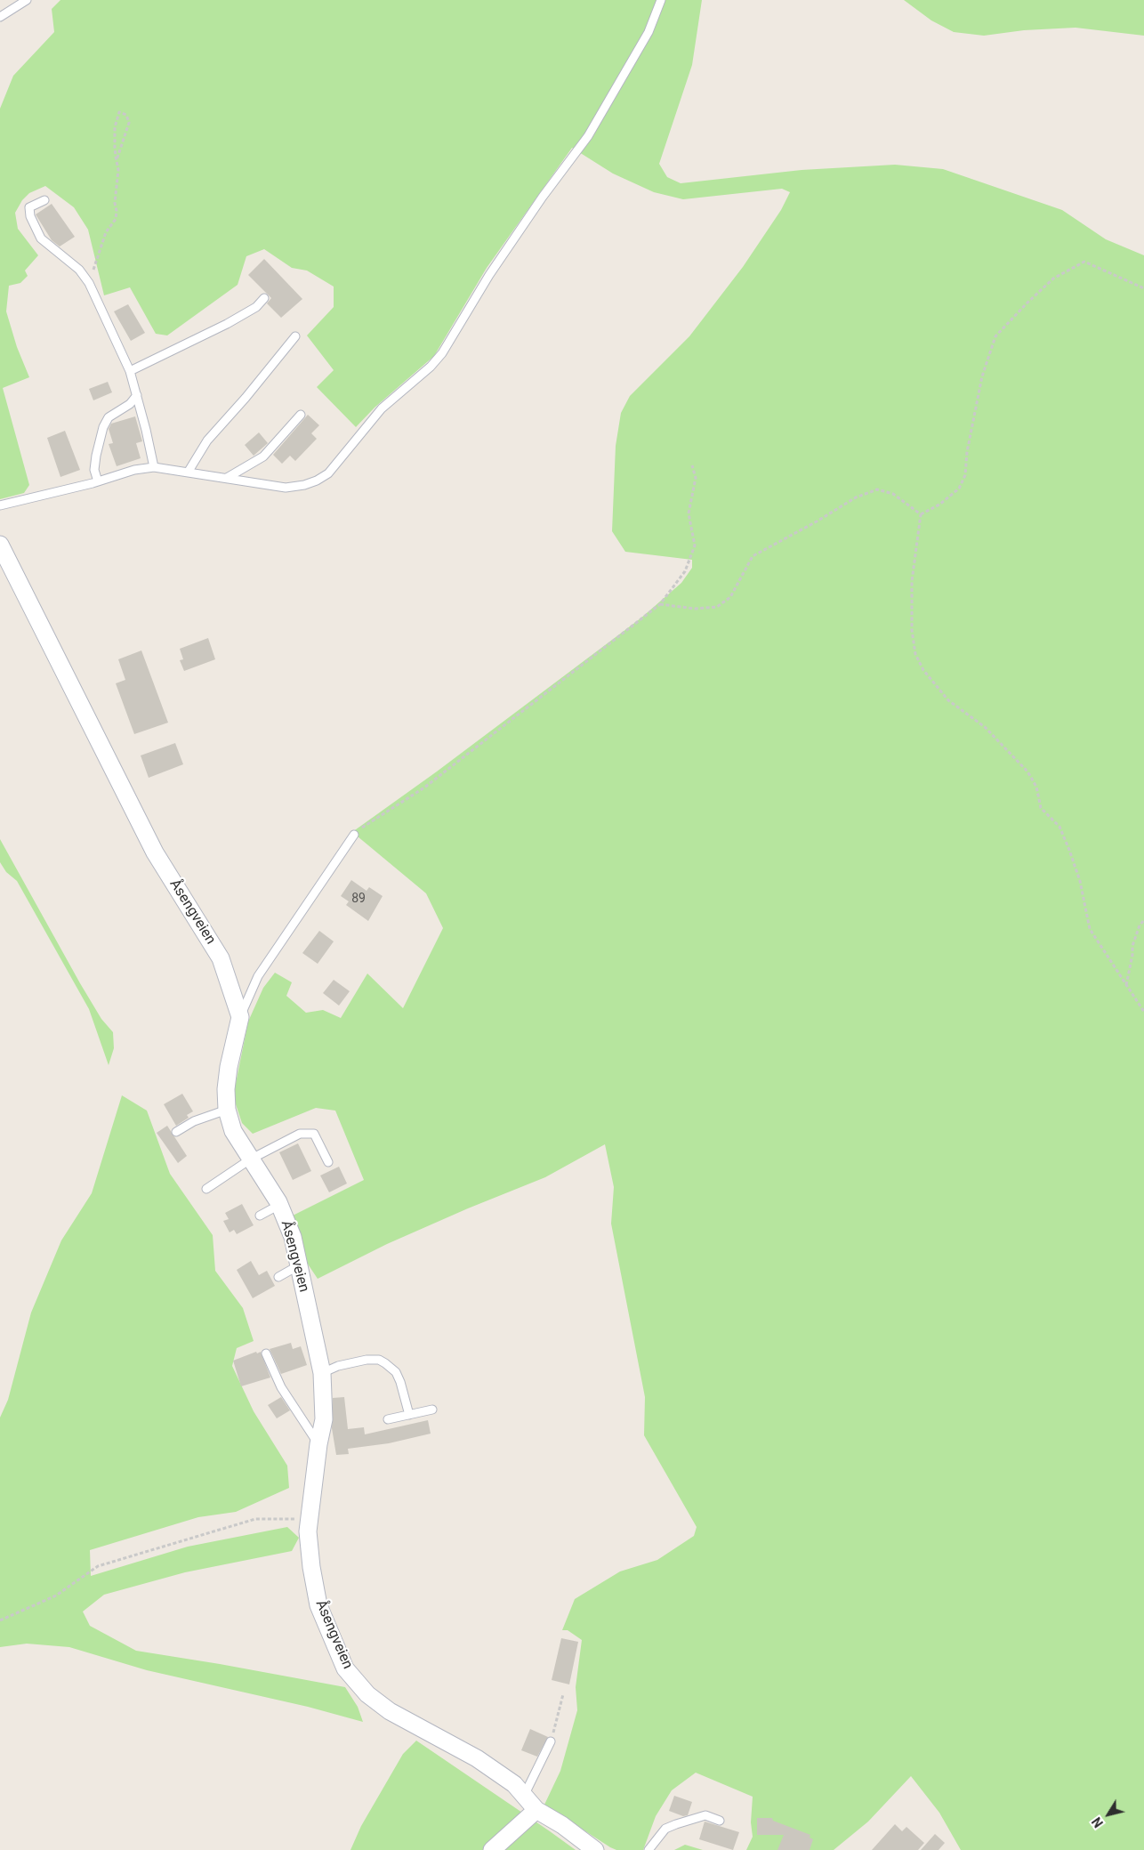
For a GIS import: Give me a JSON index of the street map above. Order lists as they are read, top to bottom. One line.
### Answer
{"streets":{"street":["Åsengveien"]},"house_numbers":["89"],"north":"bottom left"}
